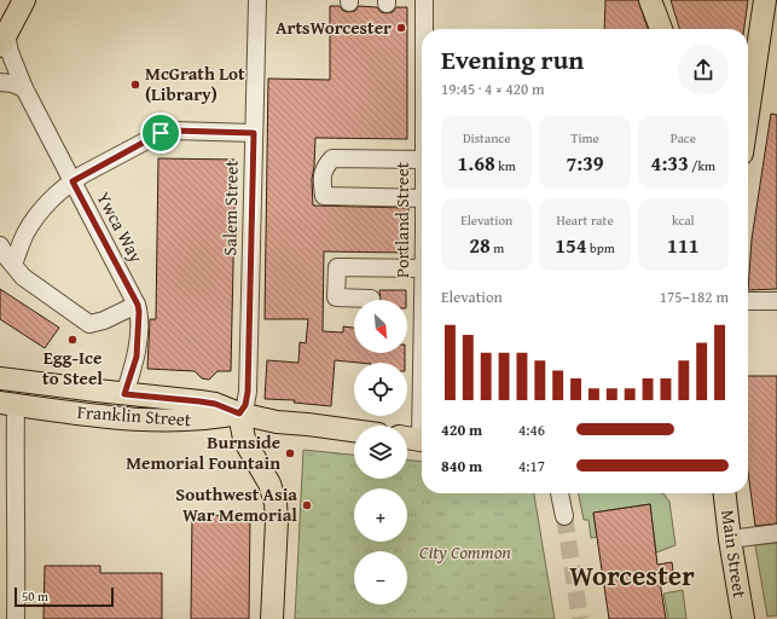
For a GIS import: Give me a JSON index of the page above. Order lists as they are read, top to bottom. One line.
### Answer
{"streets":{"main road":["Franklin Street","Main Street"],"street":["Salem Street","Portland Street","Ywca Way"]},"crossings":[["Salem Street","Franklin Street"],["Ywca Way","Franklin Street"]],"districts":["Worcester"],"parks":["City Common"],"places":["ArtsWorcester","McGrath Lot (Library)","Egg-Ice to Steel","Burnside Memorial Fountain","Southwest Asia War Memorial"],"scale_bar":"50 m","north":"bottom right","page":{"heading":["Evening run","19:45 · 4 × 420 m"],"stats":[["Distance","1.68 km"],["Time","7:39"],["Pace","4:33 /km"],["Elevation","28 m"],["Heart rate","154 bpm"],["kcal","111"]],"chart":["Elevation","175–182 m"],"map_buttons":["+","−"],"list":[{"name":"420 m","note":"4:46"},{"name":"840 m","note":"4:17"}],"scale":"50 m"}}
